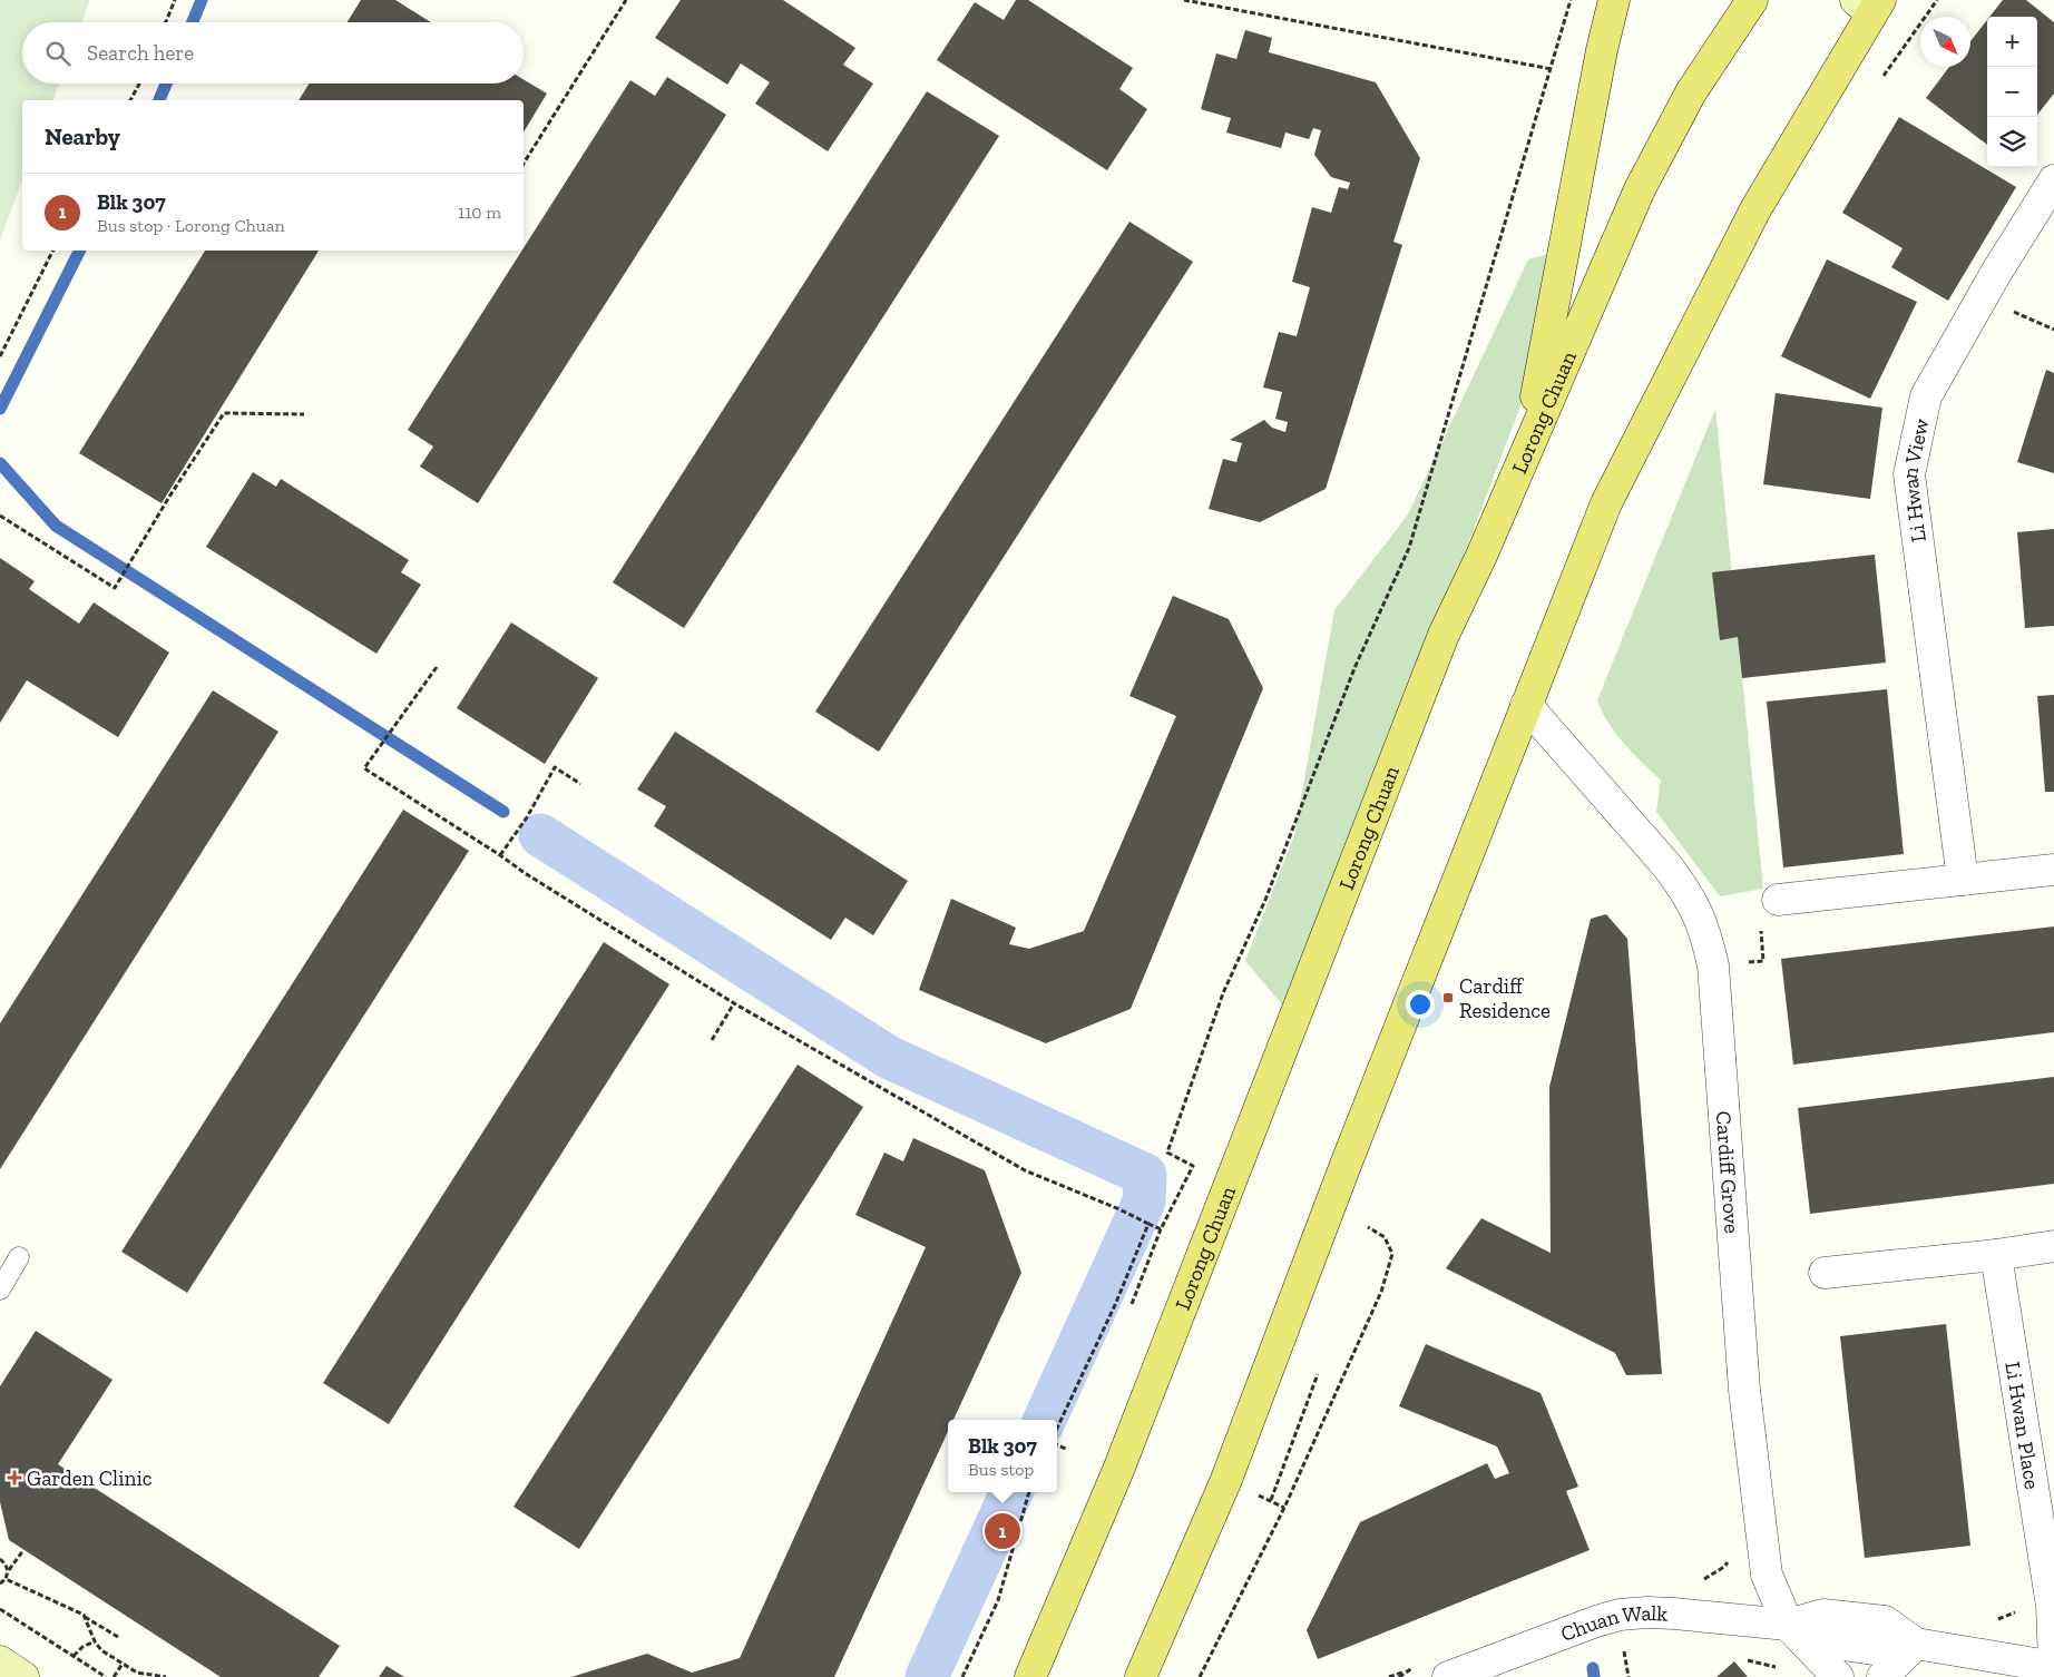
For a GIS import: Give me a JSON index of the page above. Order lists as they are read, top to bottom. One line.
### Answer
{"streets":{"main road":["Lorong Chuan"],"street":["Li Hwan View","Cardiff Grove","Li Hwan Place","Chuan Walk"]},"crossings":[["Cardiff Grove","Chuan Walk"]],"places":{"transit":["Cardiff Residence"],"health":["Garden Clinic"]},"north":"bottom right","page":{"map_buttons":["+","−"],"search":"Search here","heading":"Nearby","list":[{"mark":"1","name":"Blk 307","note":"Bus stop · Lorong Chuan","value":"110 m"}],"popup":["Blk 307","Bus stop"],"pins":"1"}}
